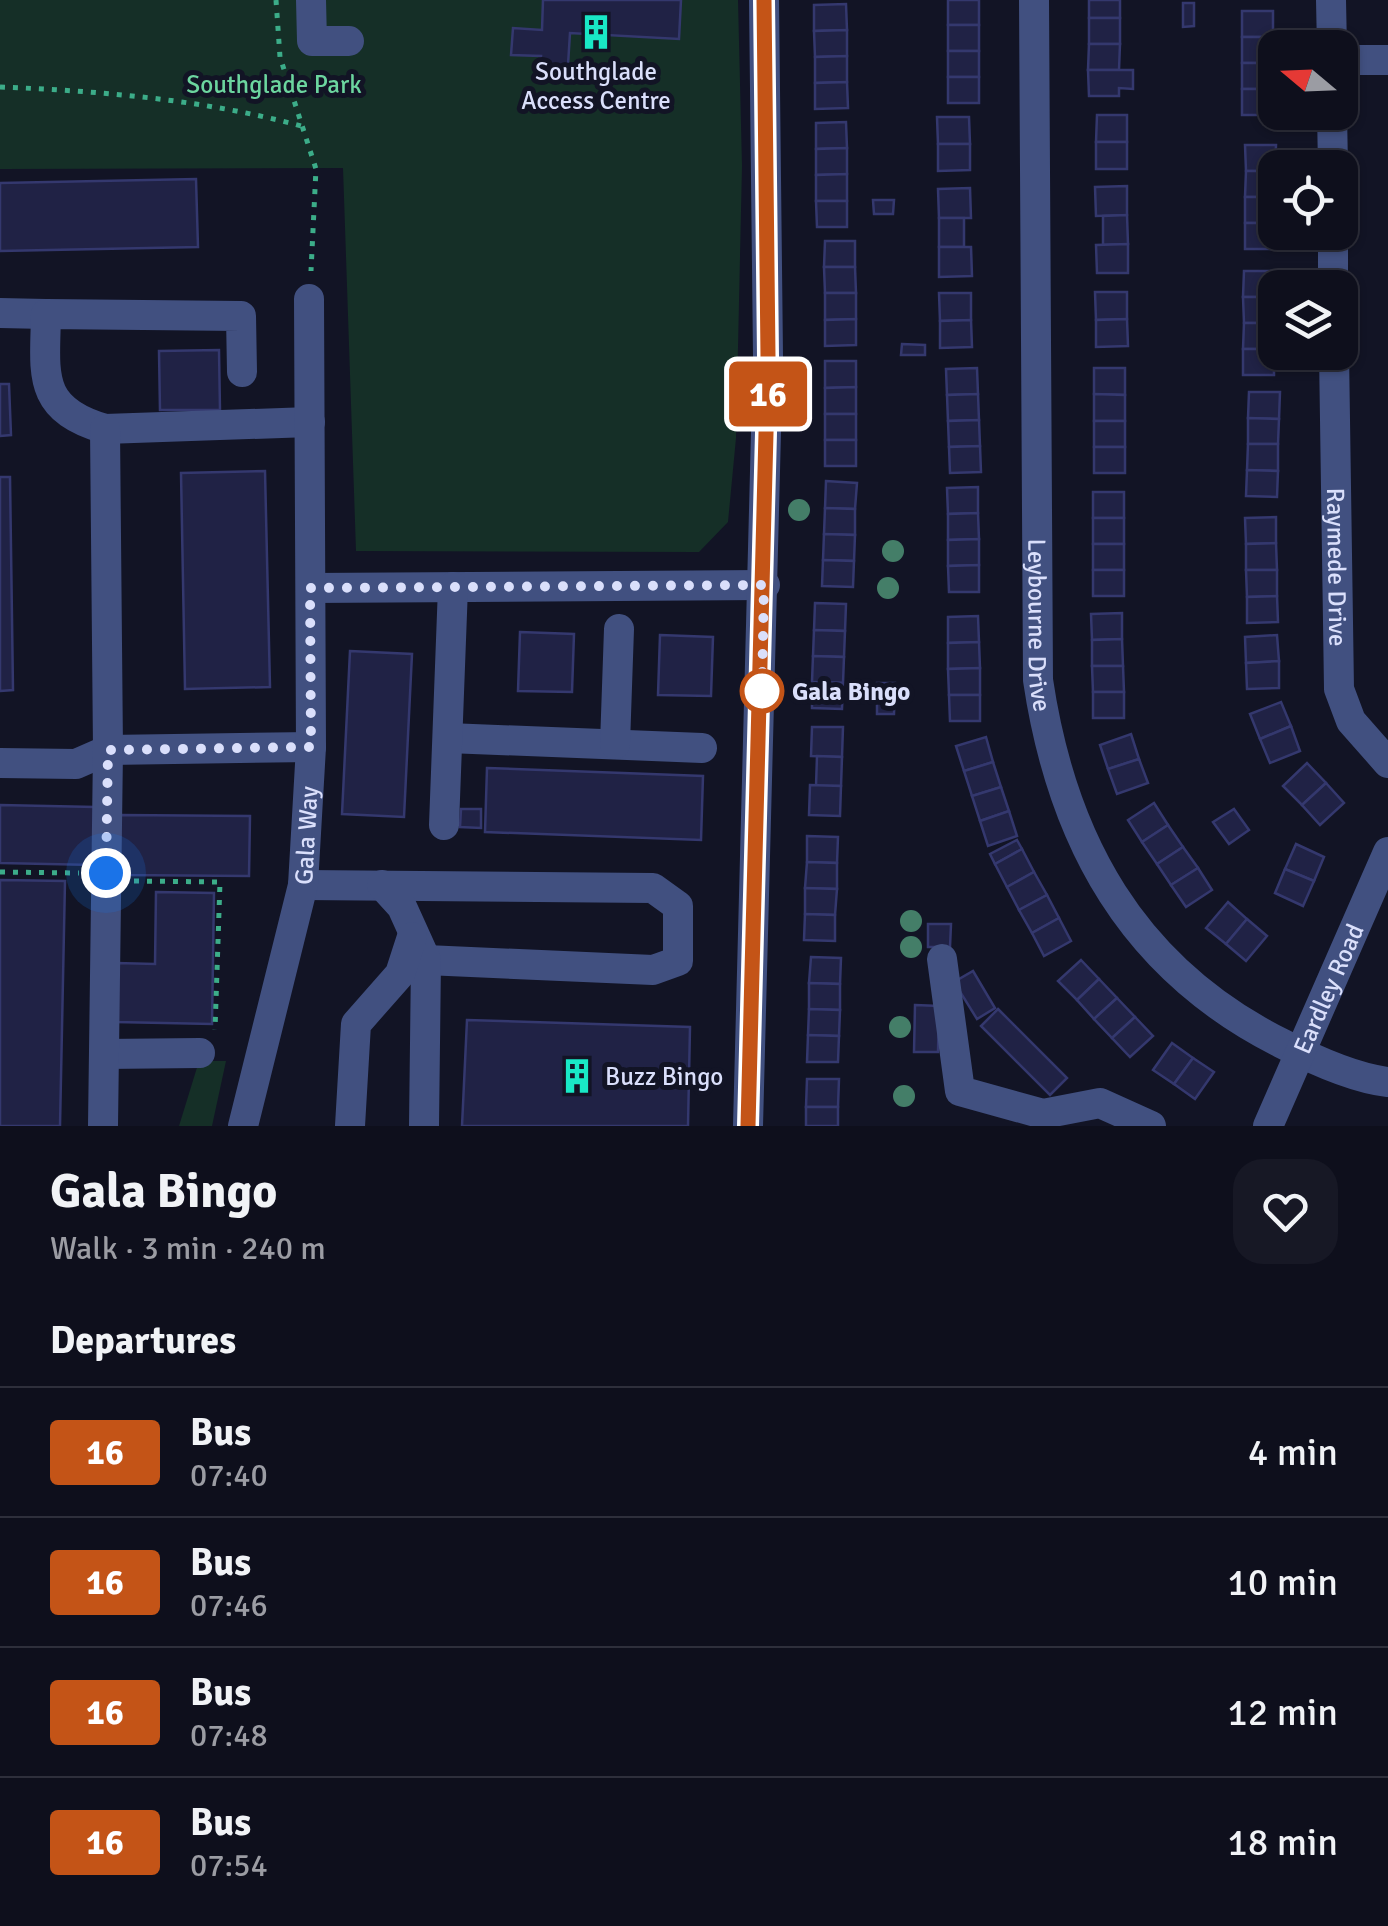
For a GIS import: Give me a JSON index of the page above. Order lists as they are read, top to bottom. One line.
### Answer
{"streets":{"street":["Raymede Drive","Leybourne Drive","Gala Way","Eardley Road"]},"crossings":[["Leybourne Drive","Eardley Road"]],"parks":["Southglade Park"],"places":{"building":["Southglade Access Centre","Buzz Bingo"],"other":["Gala Bingo"]},"lines":["bus line 16"],"north":"left","page":{"on_map":"16","heading":[["Gala Bingo","Walk · 3 min · 240 m"],"Departures"],"list":[{"mark":"16","name":"Bus","note":"07:40","value":"4 min"},{"mark":"16","name":"Bus","note":"07:46","value":"10 min"},{"mark":"16","name":"Bus","note":"07:48","value":"12 min"},{"mark":"16","name":"Bus","note":"07:54","value":"18 min"}]}}
